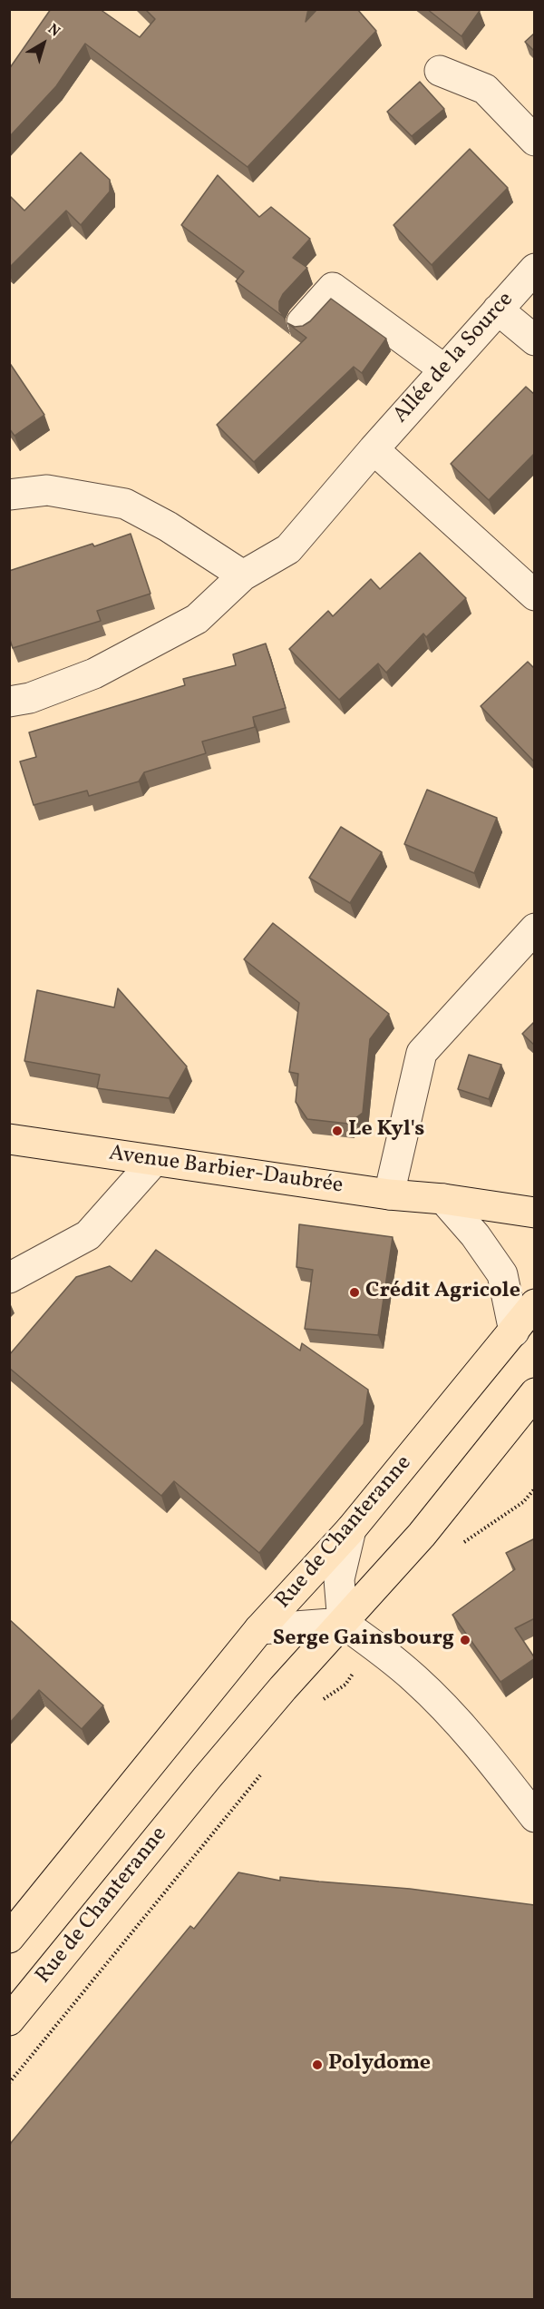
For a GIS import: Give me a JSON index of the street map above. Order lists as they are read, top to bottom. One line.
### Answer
{"streets":{"main road":["Avenue Barbier-Daubrée","Rue de Chanteranne"],"street":["Allée de la Source"]},"places":["Le Kyl's","Crédit Agricole","Serge Gainsbourg","Polydome"],"north":"top right"}
